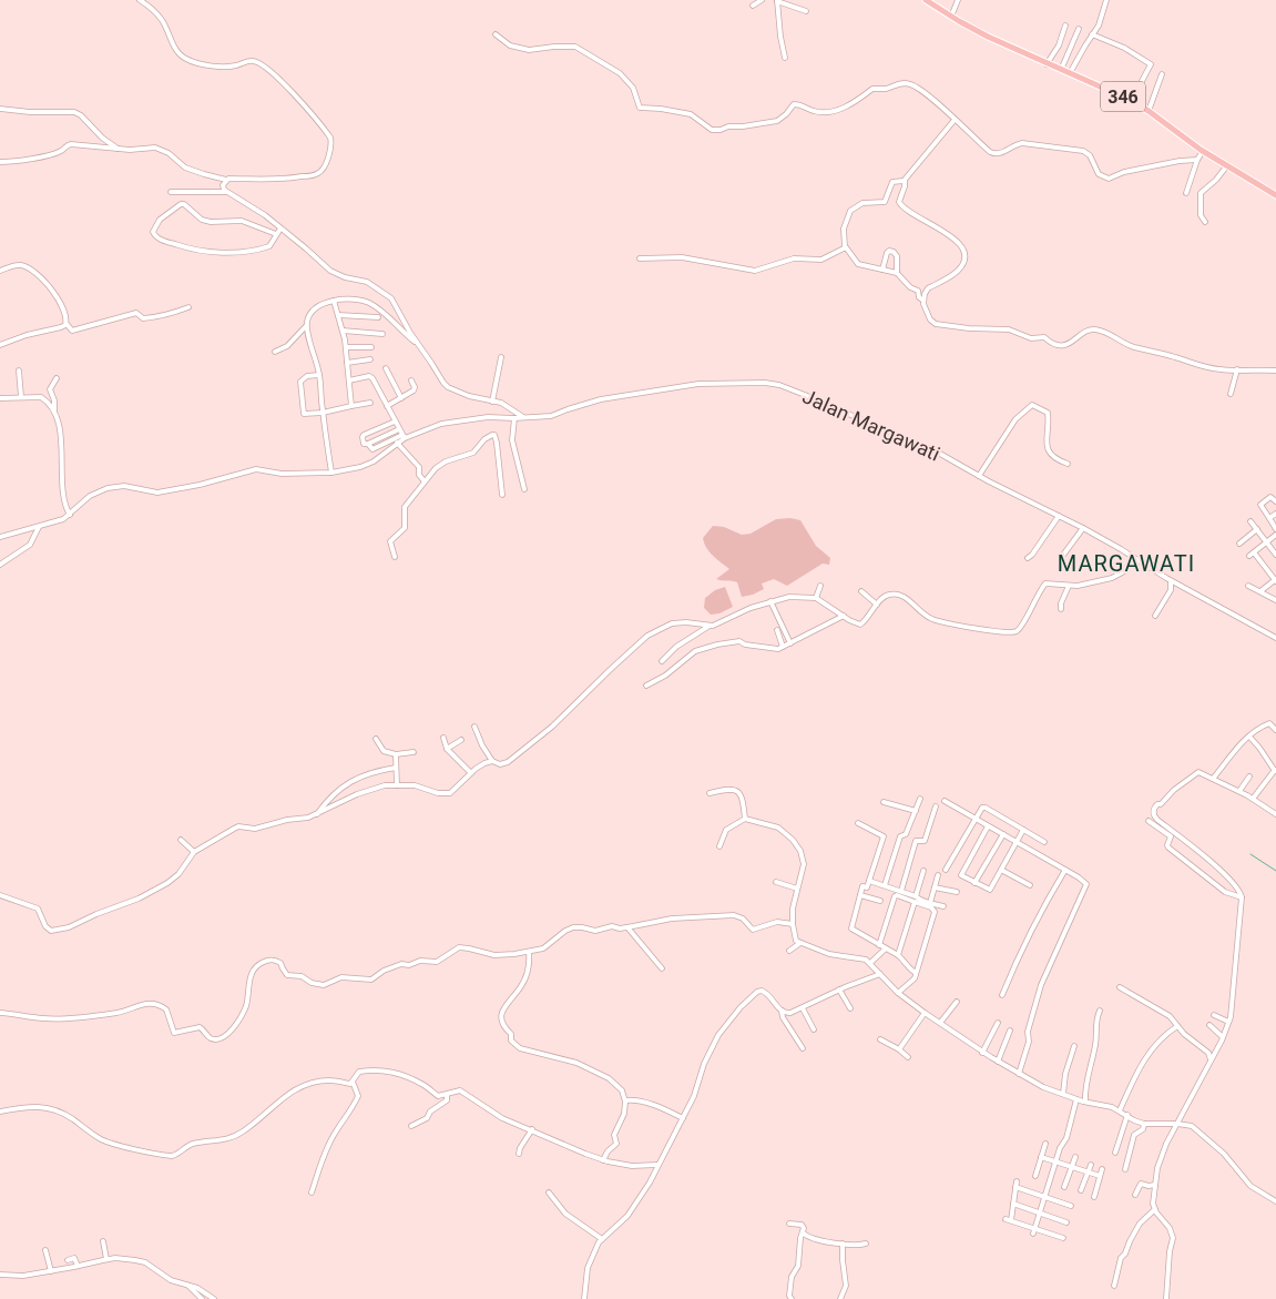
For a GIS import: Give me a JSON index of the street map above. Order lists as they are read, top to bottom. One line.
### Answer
{"streets":{"main road":["346"],"street":["Jalan Margawati"]},"districts":["MARGAWATI"]}
